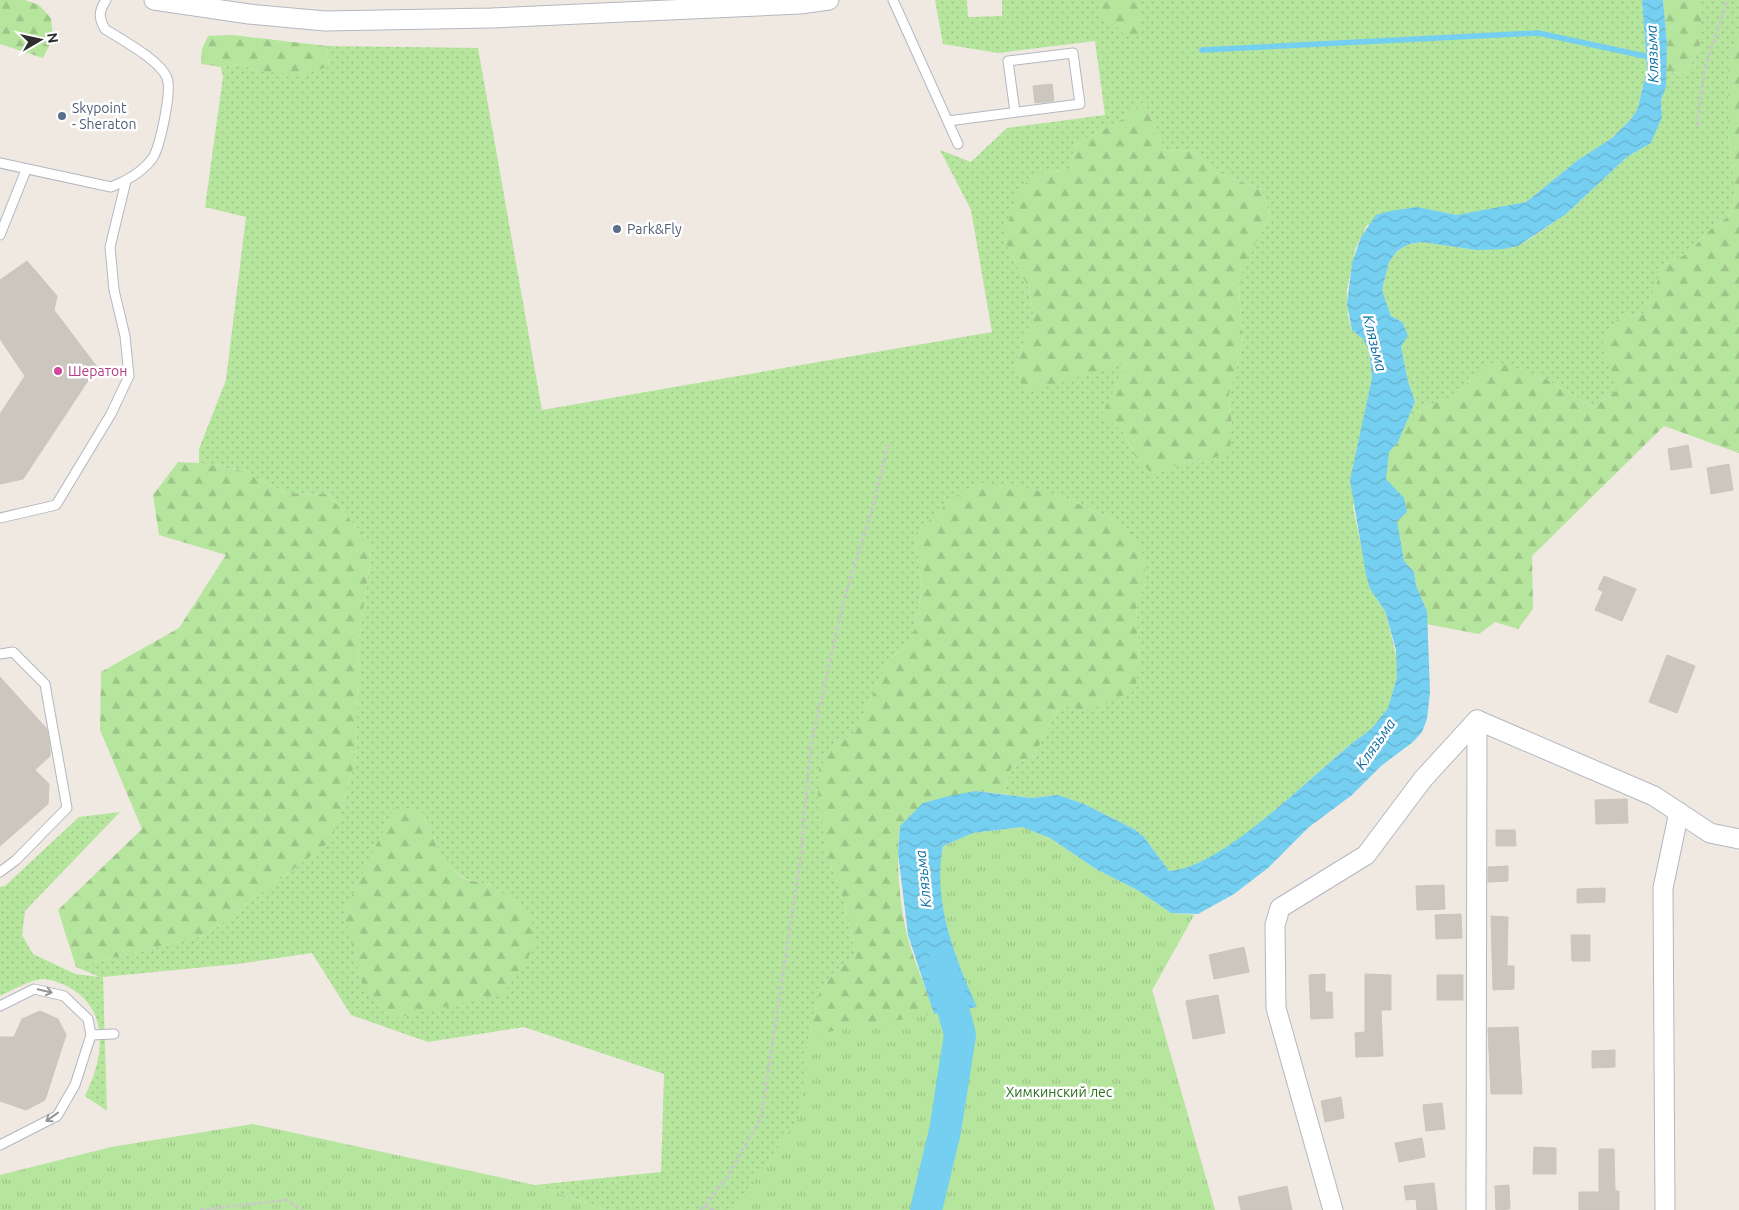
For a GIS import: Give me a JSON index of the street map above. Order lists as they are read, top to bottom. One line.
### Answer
{"water":["Клязьма"],"parks":["Химкинский лес"],"places":["Skypoint - Sheraton","Park&Fly","Шератон"],"north":"right"}
